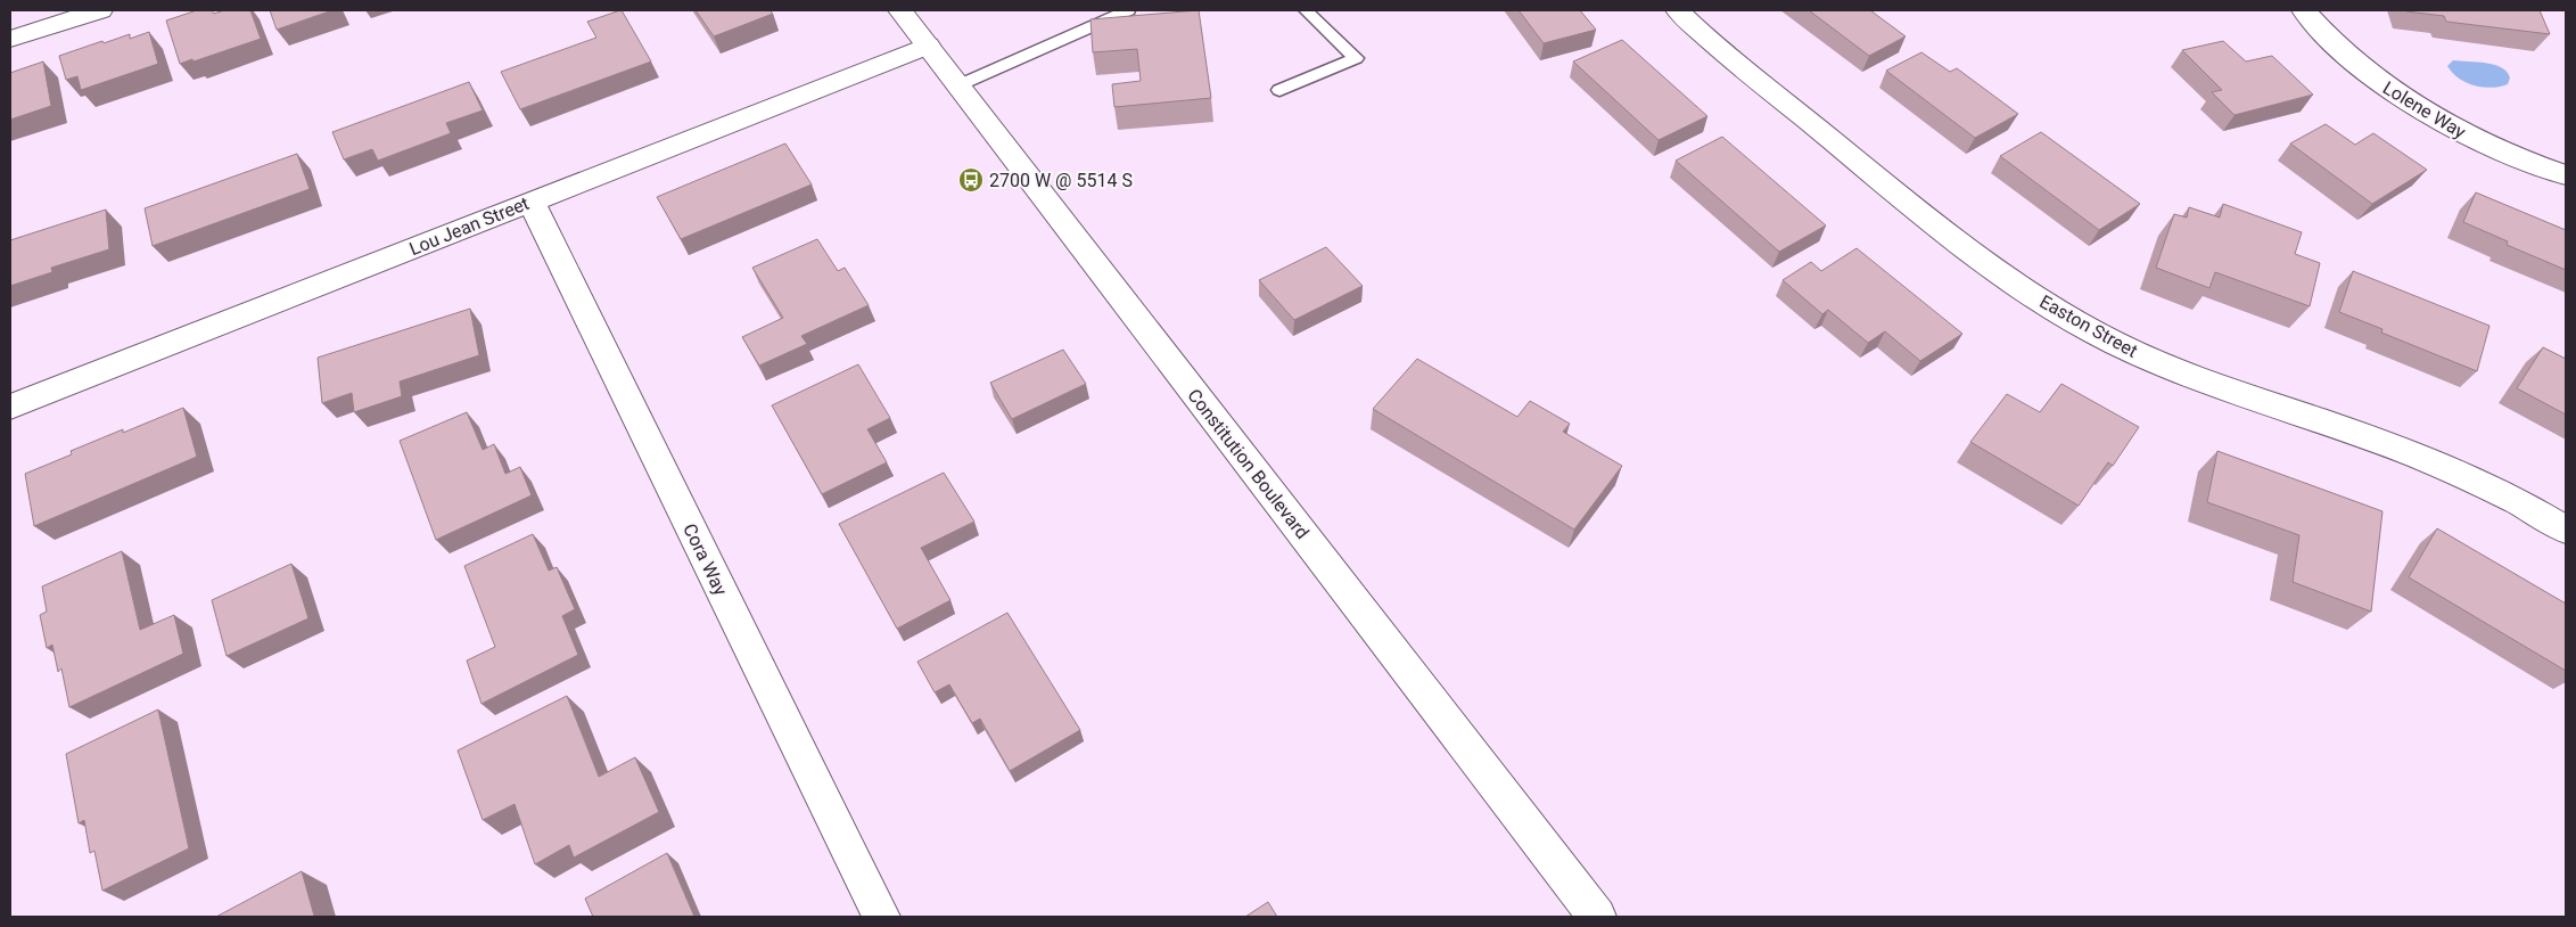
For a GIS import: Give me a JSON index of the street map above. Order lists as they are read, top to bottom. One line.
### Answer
{"streets":{"street":["Lolene Way","Lou Jean Street","Easton Street","Constitution Boulevard","Cora Way"]},"crossings":[["Lou Jean Street","Constitution Boulevard"],["Lou Jean Street","Cora Way"]],"places":{"bus stop":["2700 W @ 5514 S"]}}
